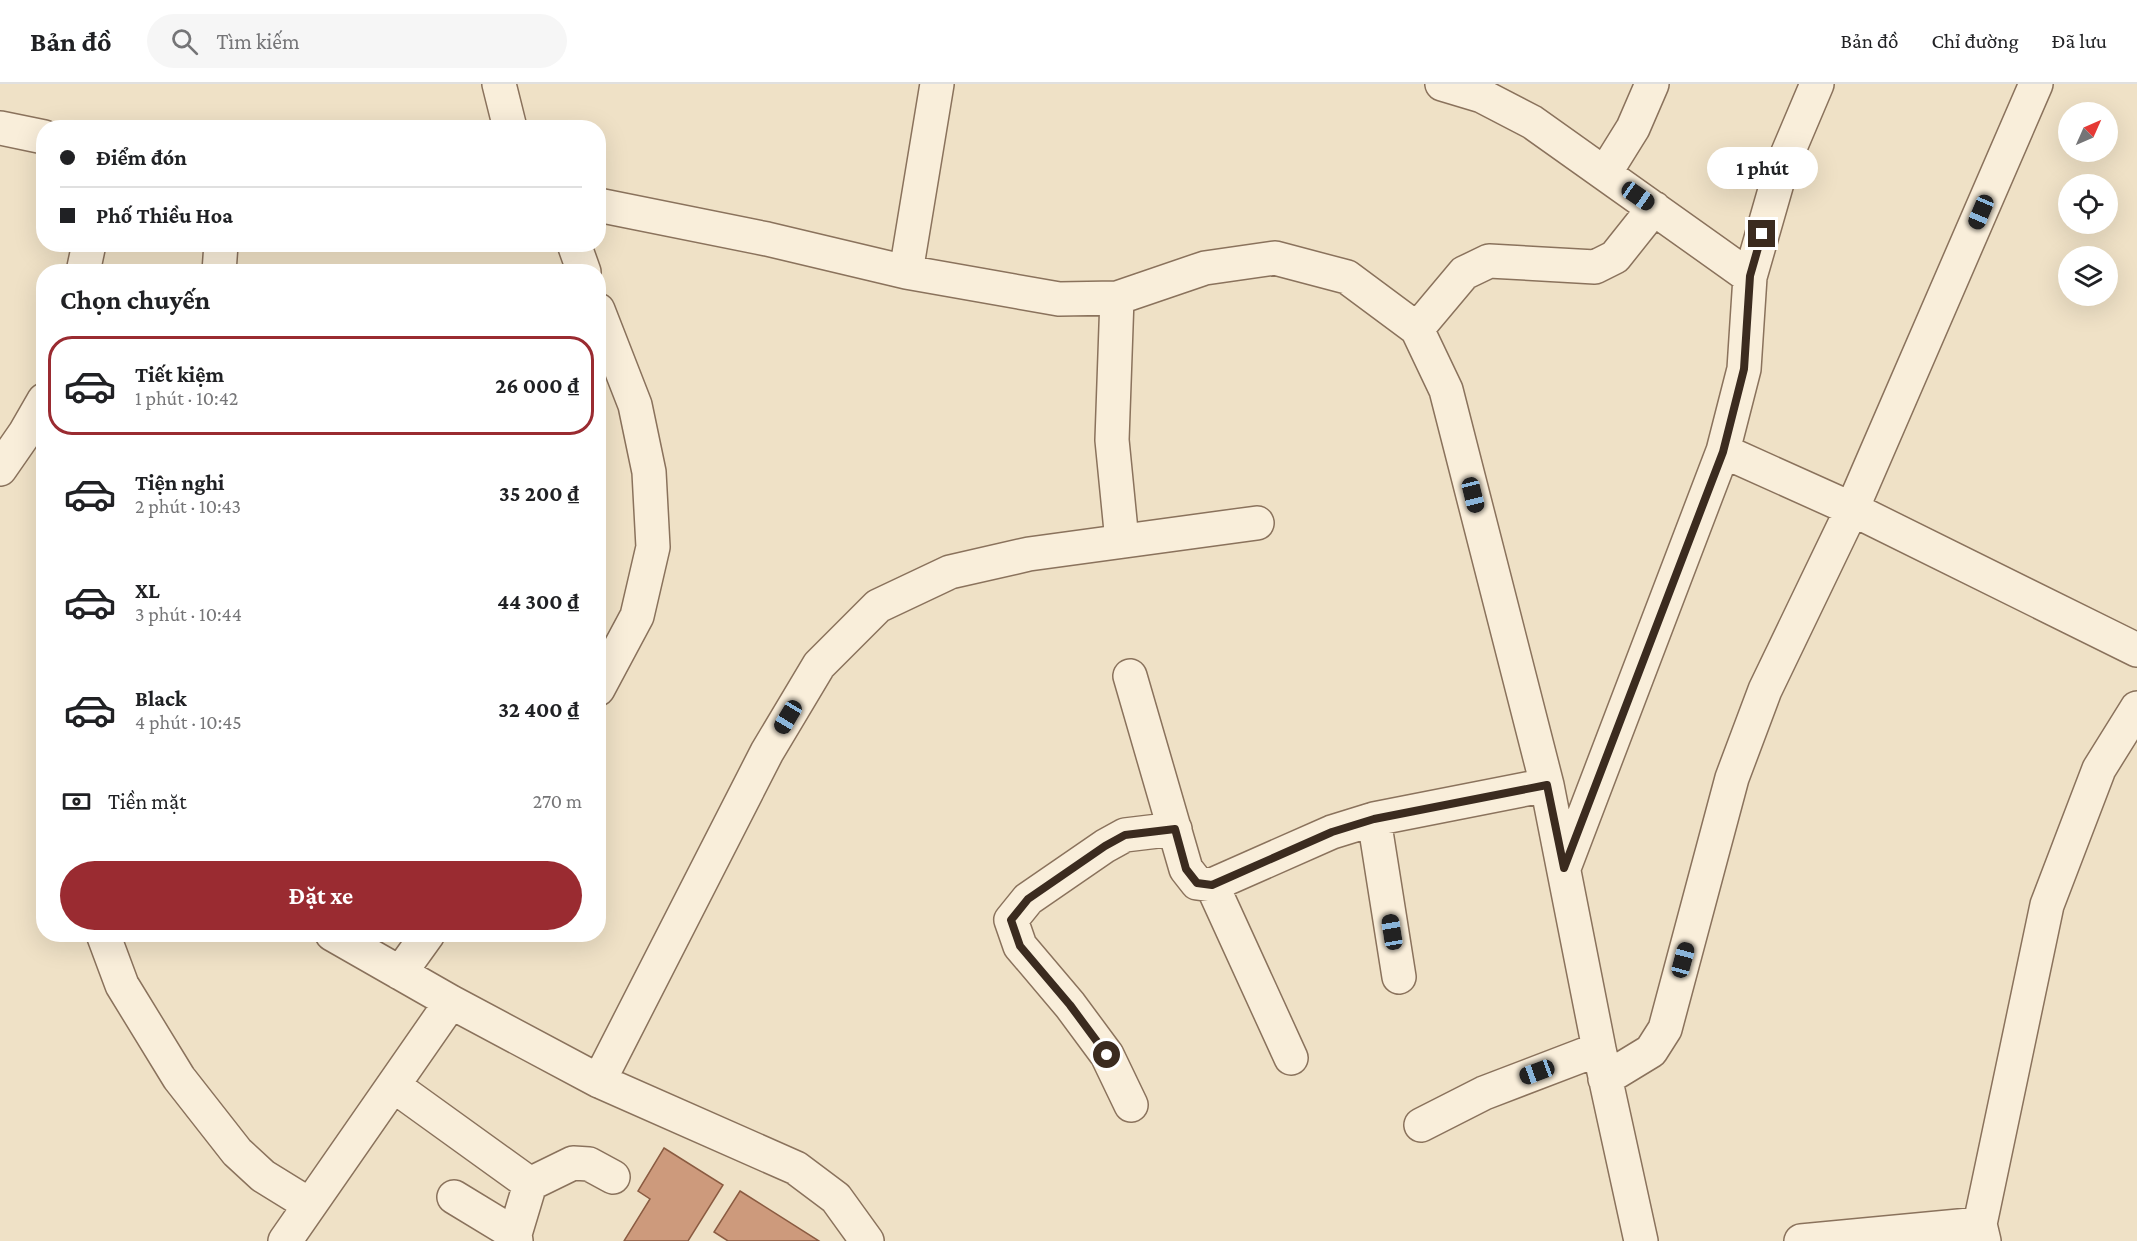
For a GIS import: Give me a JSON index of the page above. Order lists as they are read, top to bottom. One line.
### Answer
{"north":"top right","page":{"header":"Bản đồ","search":"Tìm kiếm","nav":["Bản đồ","Chỉ đường","Đã lưu"],"banner":["Điểm đón","Phố Thiều Hoa"],"bubble":"1 phút","heading":"Chọn chuyến","list":[{"name":"Tiết kiệm","note":"1 phút · 10:42","value":"26 000 ₫"},{"name":"Tiện nghi","note":"2 phút · 10:43","value":"35 200 ₫"},{"name":"XL","note":"3 phút · 10:44","value":"44 300 ₫"},{"name":"Black","note":"4 phút · 10:45","value":"32 400 ₫"}],"pay":["Tiền mặt","270 m"],"buttons":"Đặt xe"}}
